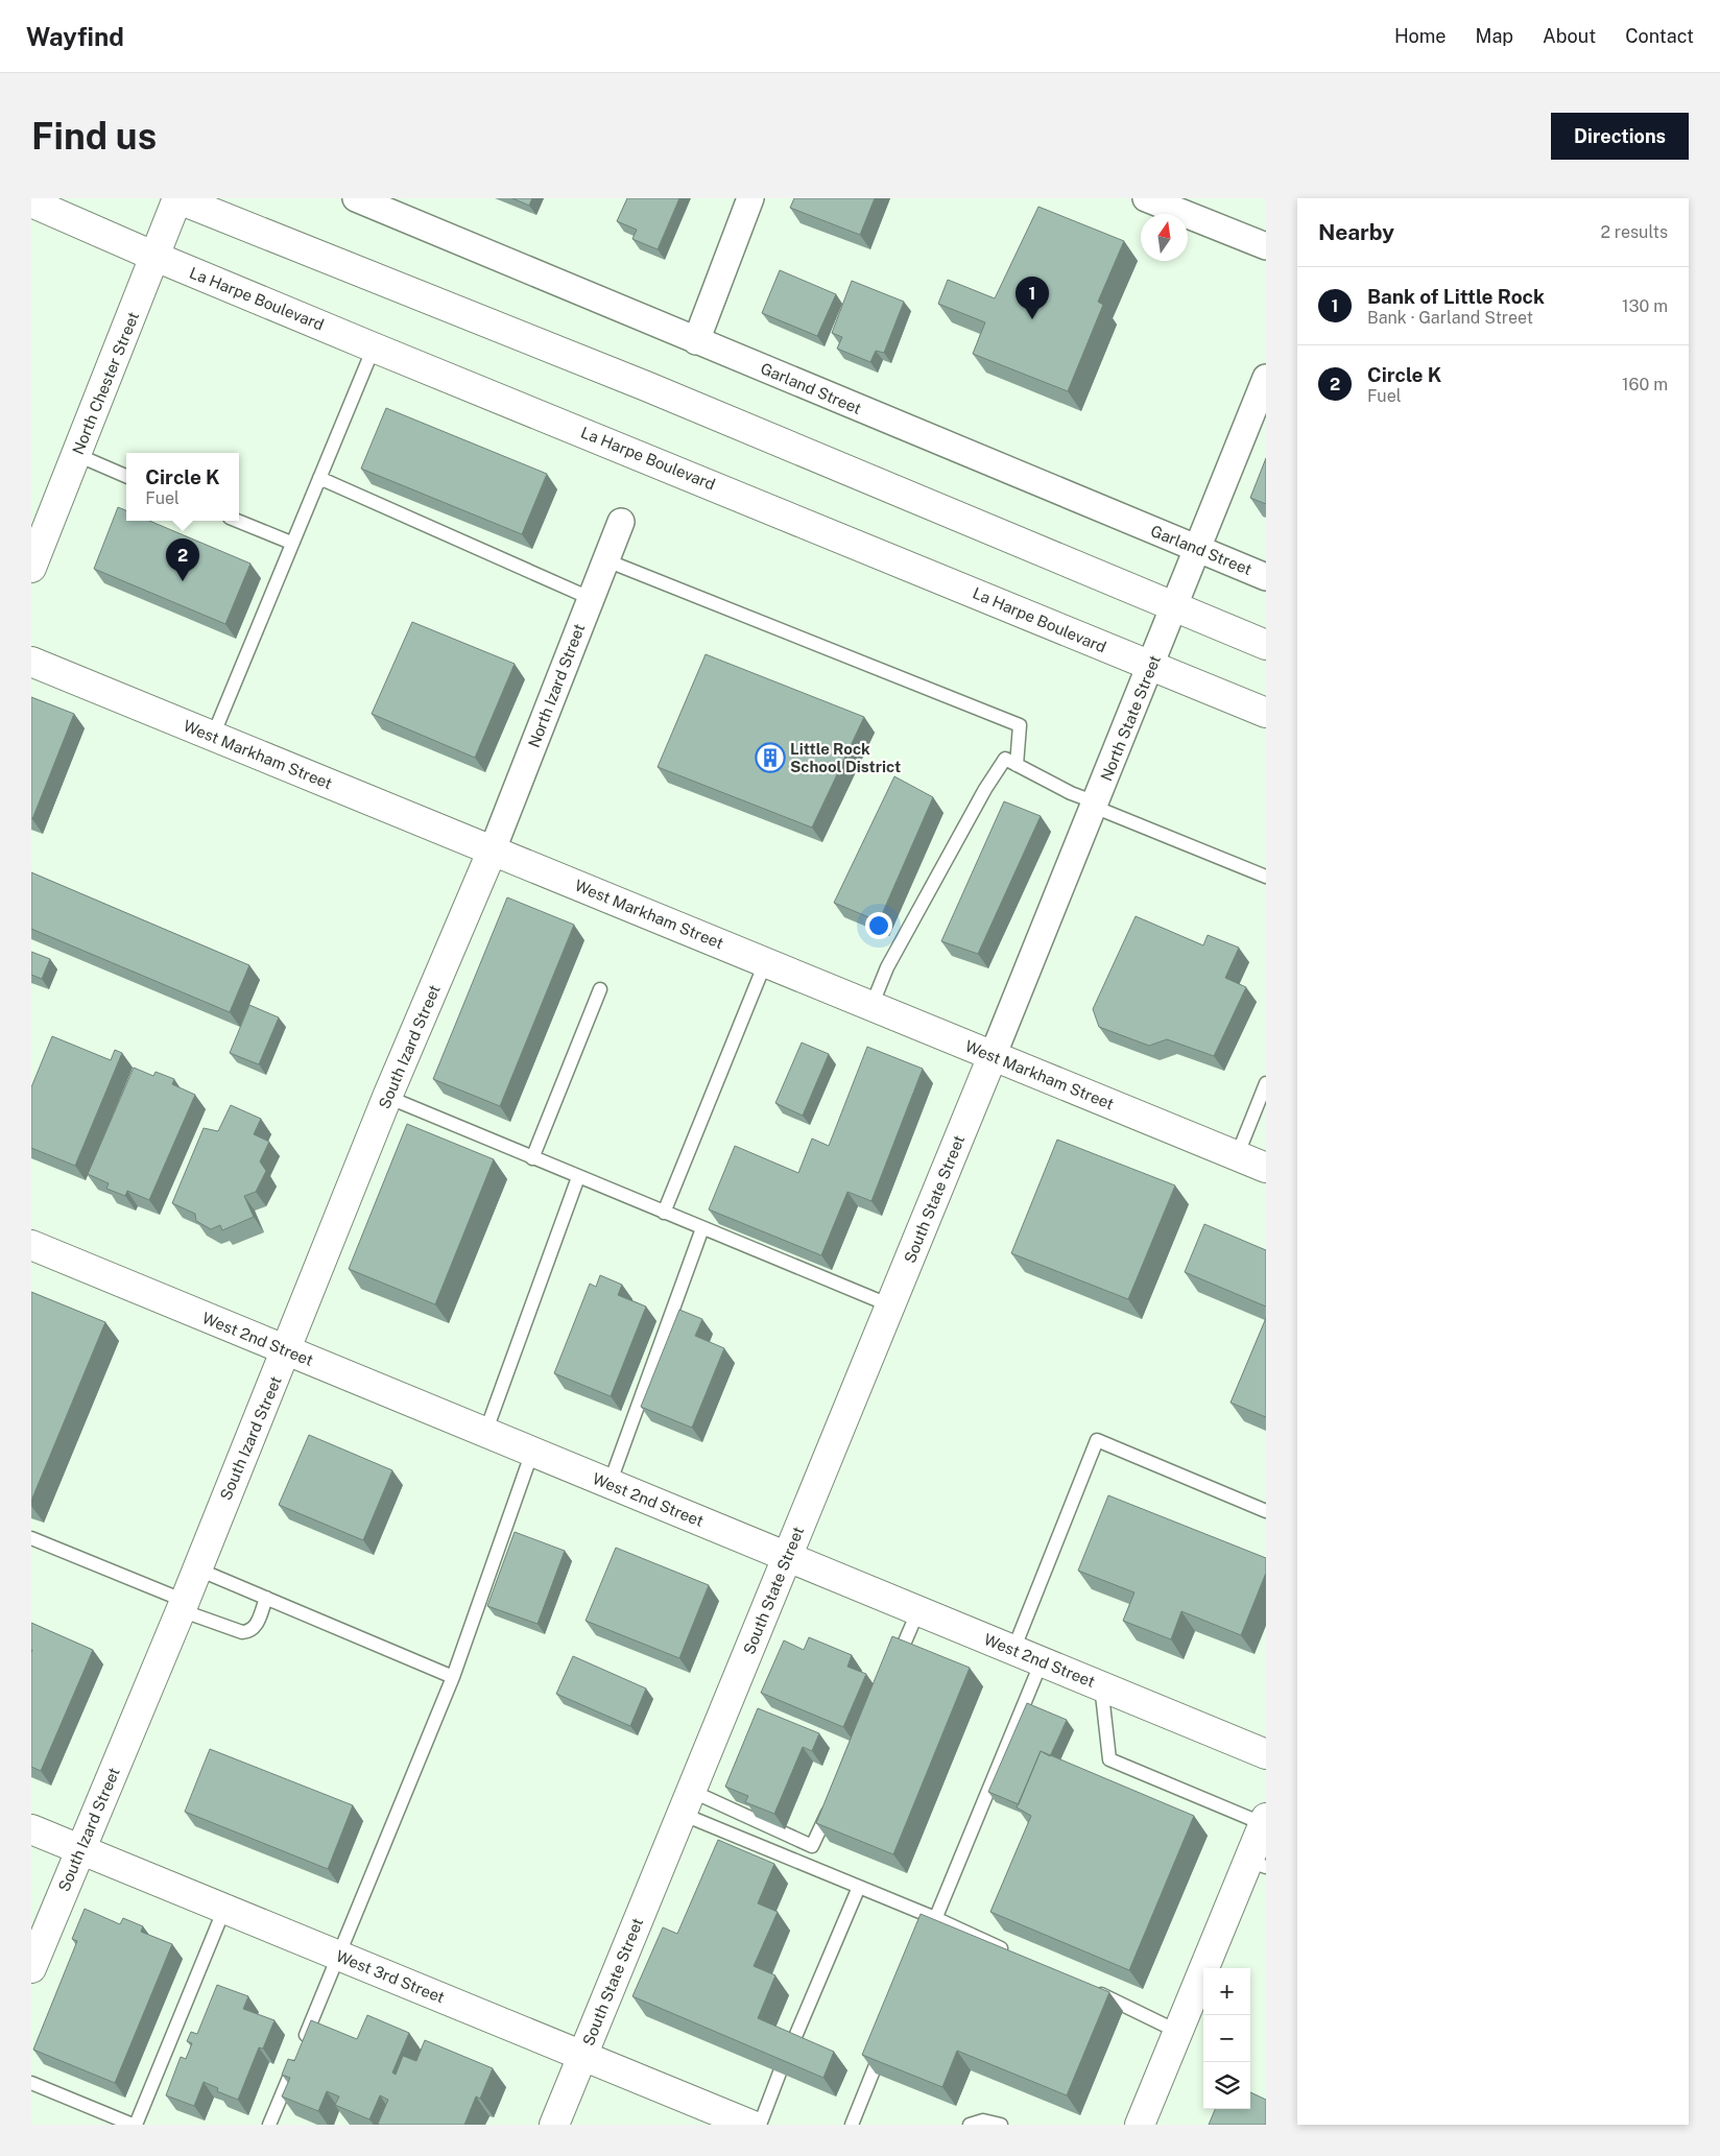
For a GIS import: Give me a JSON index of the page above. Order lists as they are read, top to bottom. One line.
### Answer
{"streets":{"main road":["La Harpe Boulevard","North Chester Street","West Markham Street","South Izard Street","South State Street","West 2nd Street","West 3rd Street"],"street":["Garland Street","North Izard Street","North State Street"]},"crossings":[["La Harpe Boulevard","North Chester Street"],["La Harpe Boulevard","North State Street"],["Garland Street","North State Street"],["North Izard Street","West Markham Street"],["North Izard Street","South Izard Street"],["North State Street","West Markham Street"],["North State Street","South State Street"],["West Markham Street","South Izard Street"],["West Markham Street","South State Street"],["South Izard Street","West 2nd Street"],["South Izard Street","West 3rd Street"],["South State Street","West 2nd Street"],["South State Street","West 3rd Street"]],"places":{"building":["Little Rock School District"]},"north":"top","page":{"header":"Wayfind","nav":["Home","Map","About","Contact"],"buttons":"Directions","title":"Find us","heading":["Nearby","2 results"],"list":[{"mark":"1","name":"Bank of Little Rock","note":"Bank · Garland Street","value":"130 m"},{"mark":"2","name":"Circle K","note":"Fuel","value":"160 m"}],"pins":["1","2"],"popup":["Circle K","Fuel"],"map_buttons":["+","−"]}}
